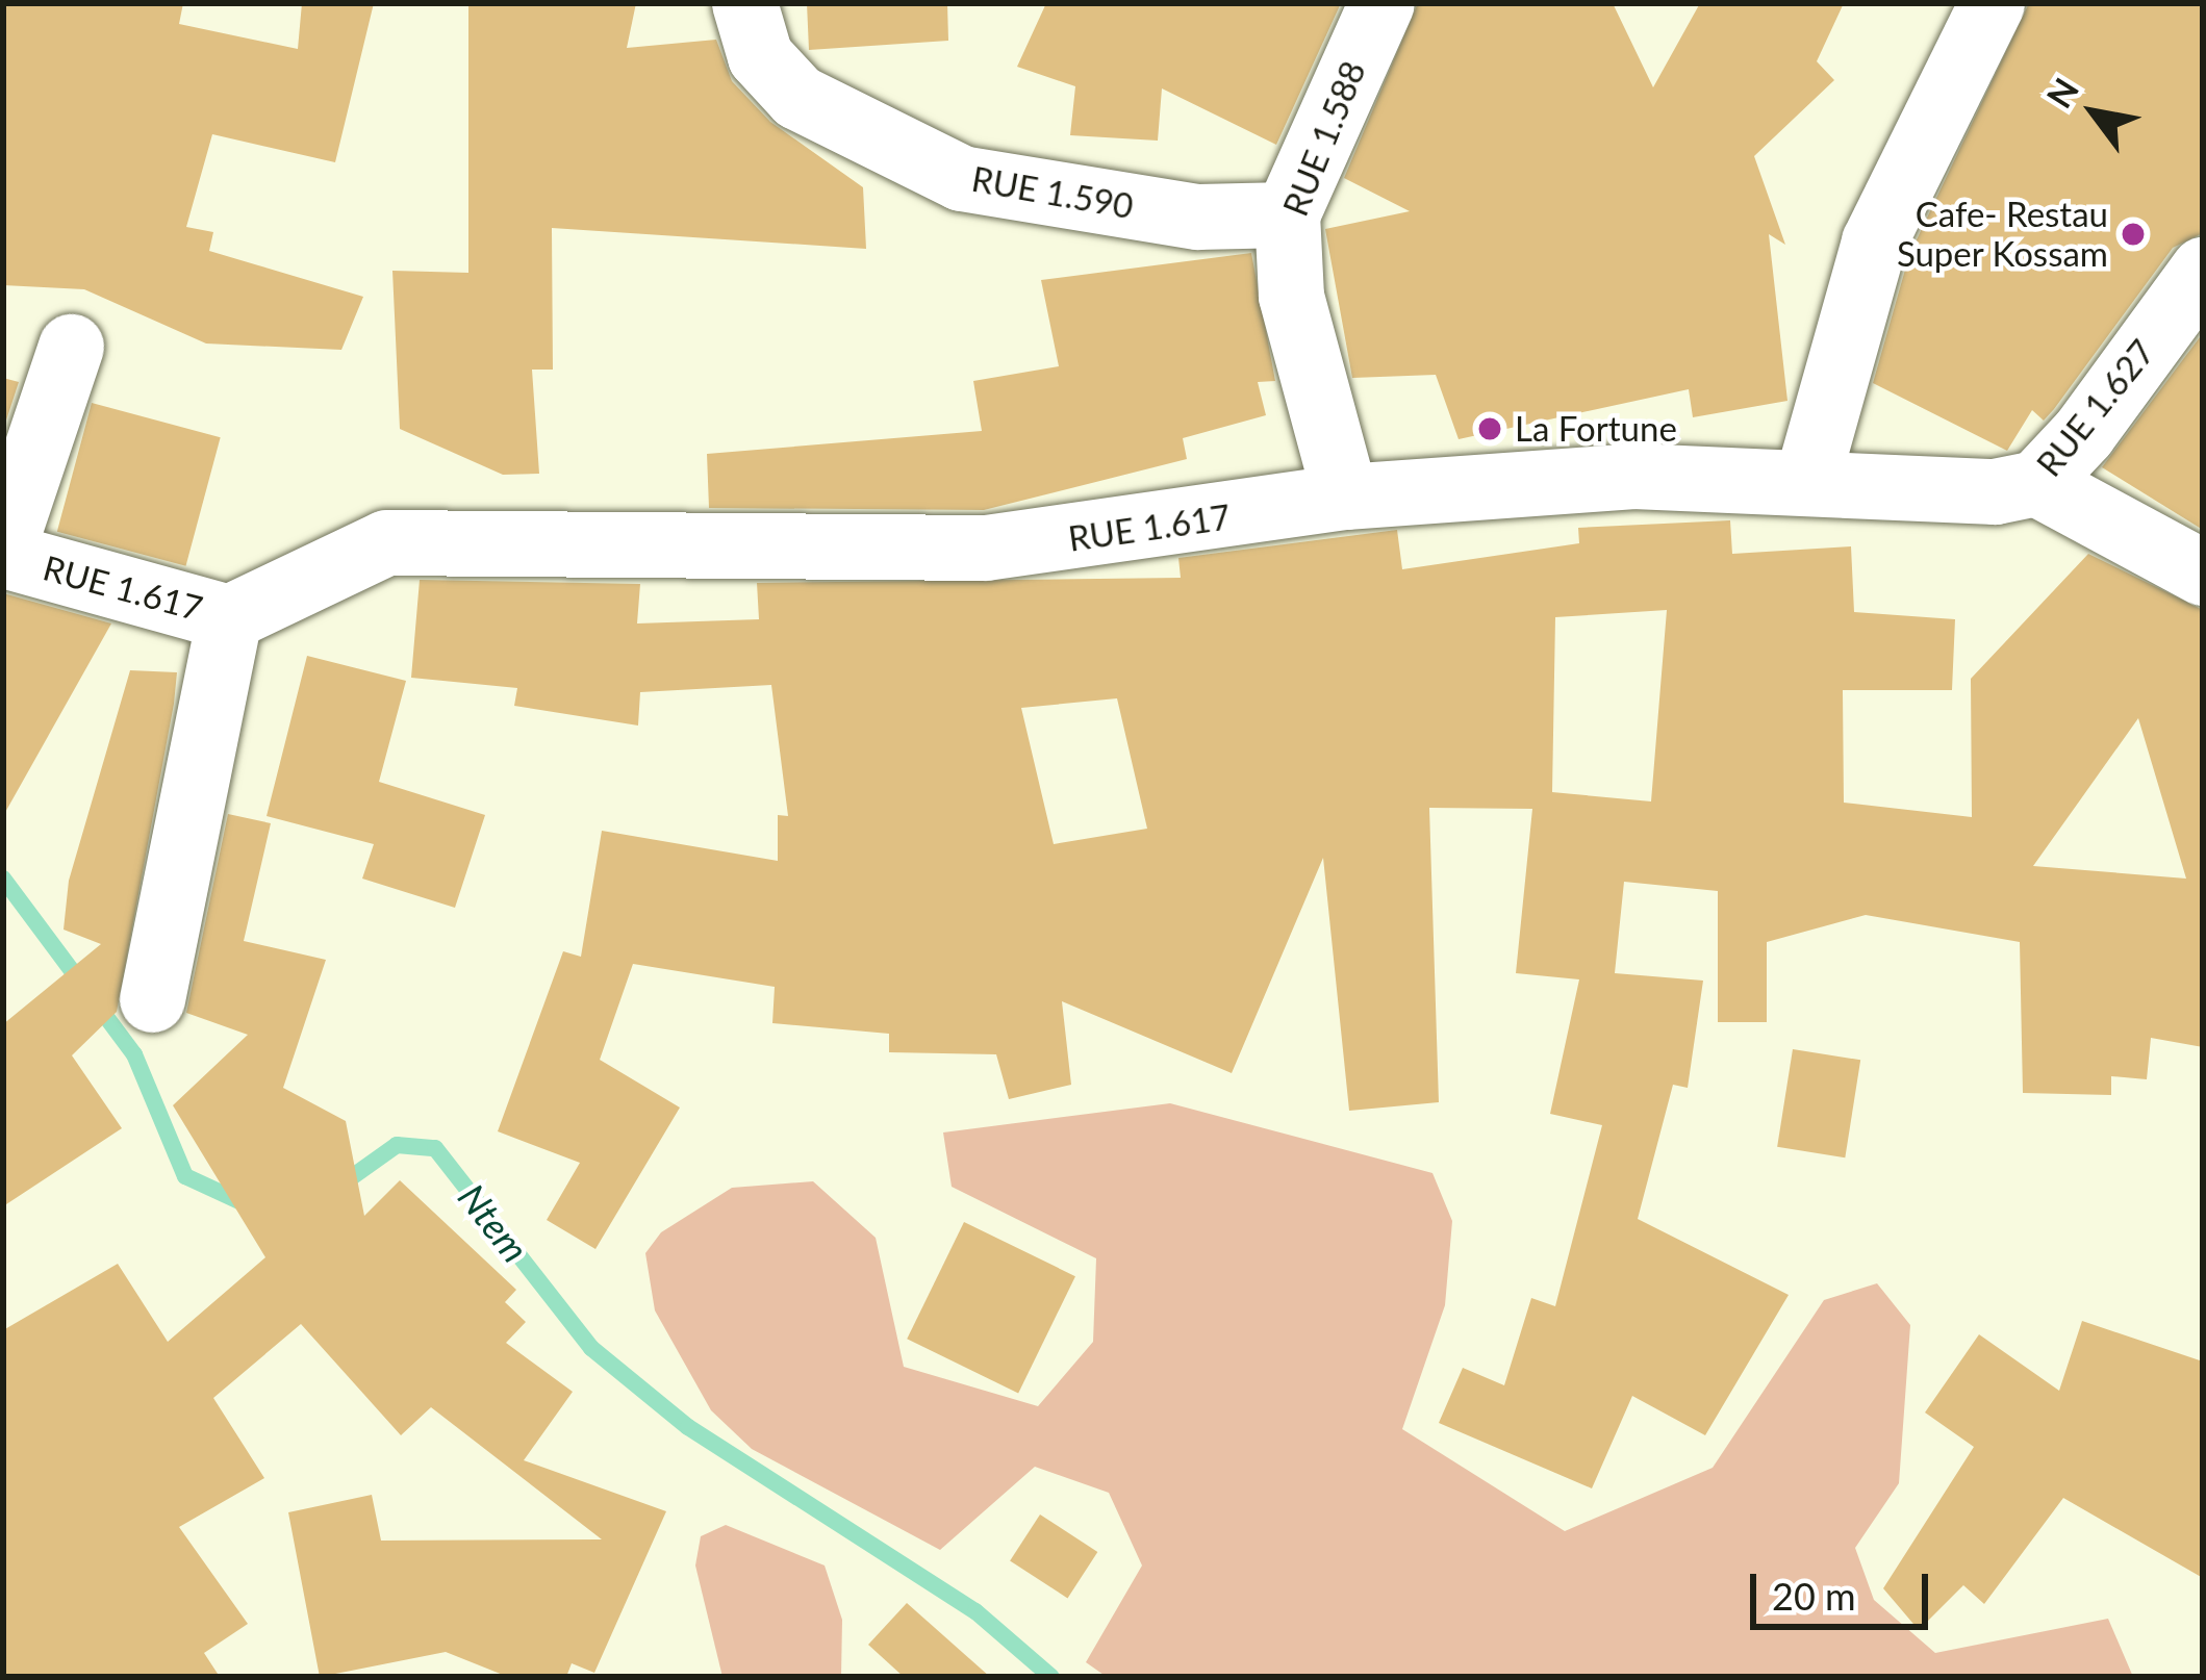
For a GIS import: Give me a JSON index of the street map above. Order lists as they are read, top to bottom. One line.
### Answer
{"streets":{"street":["RUE 1.588","RUE 1.590","RUE 1.627","RUE 1.617"]},"crossings":[["RUE 1.588","RUE 1.590"],["RUE 1.588","RUE 1.617"],["RUE 1.627","RUE 1.617"]],"water":["Ntem"],"places":["Cafe- Restau Super Kossam","La Fortune"],"scale_bar":"20 m","north":"top left"}
